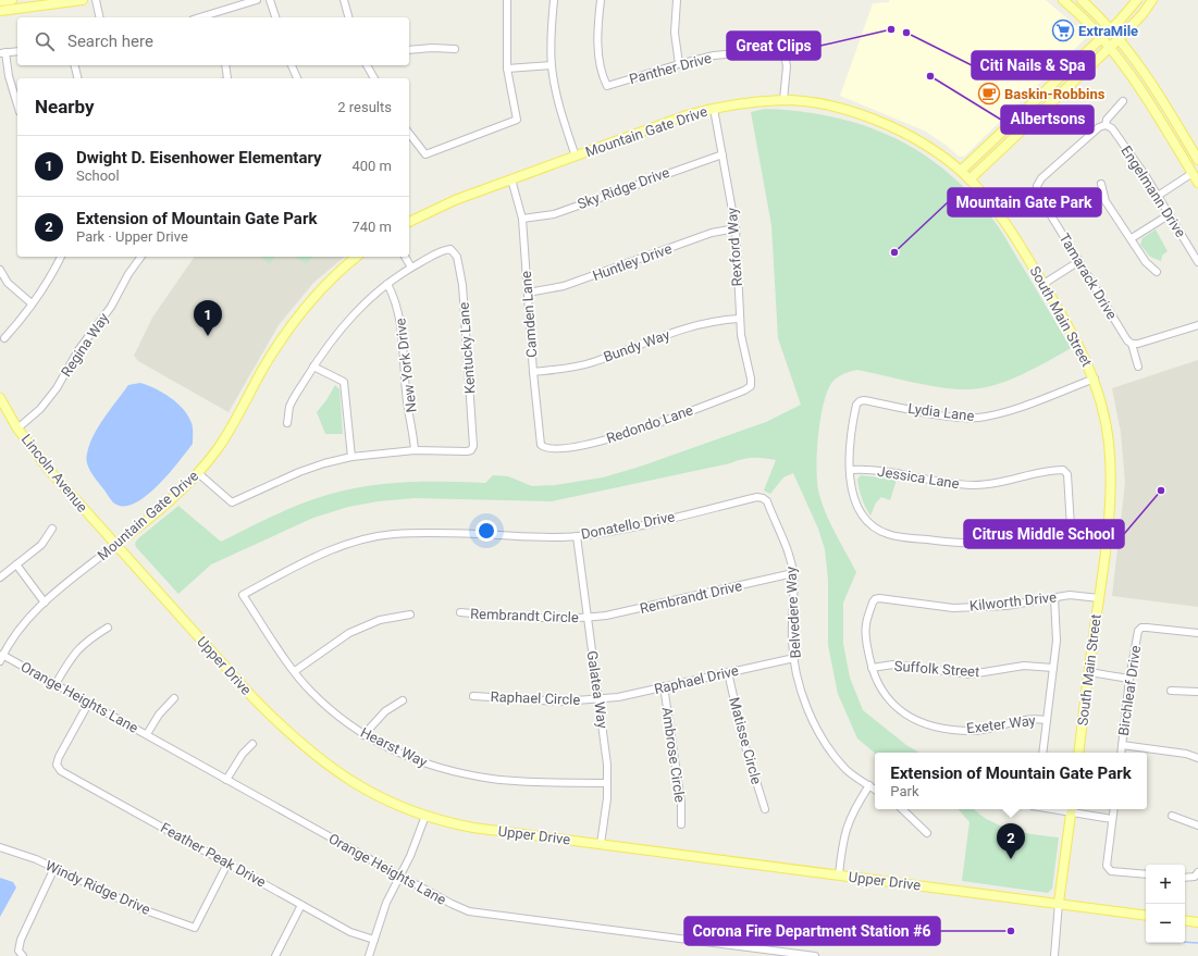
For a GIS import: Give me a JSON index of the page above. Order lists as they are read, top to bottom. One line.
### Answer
{"streets":{"main road":["Mountain Gate Drive","South Main Street","Lincoln Avenue","Upper Drive"],"street":["Panther Drive","Sky Ridge Drive","Engelmann Drive","Rexford Way","Huntley Drive","Tamarack Drive","Camden Lane","Regina Way","Bundy Way","Kentucky Lane","New York Drive","Lydia Lane","Redondo Lane","Jessica Lane","Donatello Drive","Rembrandt Drive","Kilworth Drive","Belvedere Way","Rembrandt Circle","Suffolk Street","Raphael Drive","Galatea Way","Birchleaf Drive","Orange Heights Lane","Raphael Circle","Exeter Way","Matisse Circle","Hearst Way","Ambrose Circle","Feather Peak Drive","Windy Ridge Drive"]},"crossings":[["Panther Drive","Mountain Gate Drive"],["Mountain Gate Drive","Rexford Way"],["Mountain Gate Drive","Camden Lane"],["Mountain Gate Drive","South Main Street"],["Mountain Gate Drive","Lincoln Avenue"],["Mountain Gate Drive","Upper Drive"],["Mountain Gate Drive","Orange Heights Lane"],["Sky Ridge Drive","Rexford Way"],["Sky Ridge Drive","Camden Lane"],["Engelmann Drive","Tamarack Drive"],["Rexford Way","Huntley Drive"],["Rexford Way","Bundy Way"],["Rexford Way","Redondo Lane"],["Huntley Drive","Camden Lane"],["Camden Lane","Bundy Way"],["Camden Lane","Redondo Lane"],["South Main Street","Lydia Lane"],["South Main Street","Kilworth Drive"],["Regina Way","Lincoln Avenue"],["Kentucky Lane","New York Drive"],["Lydia Lane","Jessica Lane"],["Lincoln Avenue","Upper Drive"],["Donatello Drive","Belvedere Way"],["Donatello Drive","Galatea Way"],["Donatello Drive","Hearst Way"],["Rembrandt Drive","Belvedere Way"],["Rembrandt Drive","Rembrandt Circle"],["Rembrandt Drive","Galatea Way"],["Kilworth Drive","Exeter Way"],["Belvedere Way","Raphael Drive"],["Rembrandt Circle","Galatea Way"],["Upper Drive","Galatea Way"],["Suffolk Street","Exeter Way"],["Raphael Drive","Galatea Way"],["Raphael Drive","Raphael Circle"],["Raphael Drive","Matisse Circle"],["Raphael Drive","Ambrose Circle"],["Galatea Way","Raphael Circle"],["Galatea Way","Hearst Way"],["Orange Heights Lane","Feather Peak Drive"],["Feather Peak Drive","Windy Ridge Drive"]],"places":{"other":["Great Clips","Citi Nails & Spa","Albertsons","Mountain Gate Park","Citrus Middle School","Corona Fire Department Station #6"],"supermarket":["ExtraMile"],"cafe":["Baskin-Robbins"]},"page":{"search":"Search here","heading":["Nearby","2 results"],"list":[{"mark":"1","name":"Dwight D. Eisenhower Elementary","note":"School","value":"400 m"},{"mark":"2","name":"Extension of Mountain Gate Park","note":"Park · Upper Drive","value":"740 m"}],"pins":["1","2"],"popup":["Extension of Mountain Gate Park","Park"],"map_buttons":["+","−"]}}
